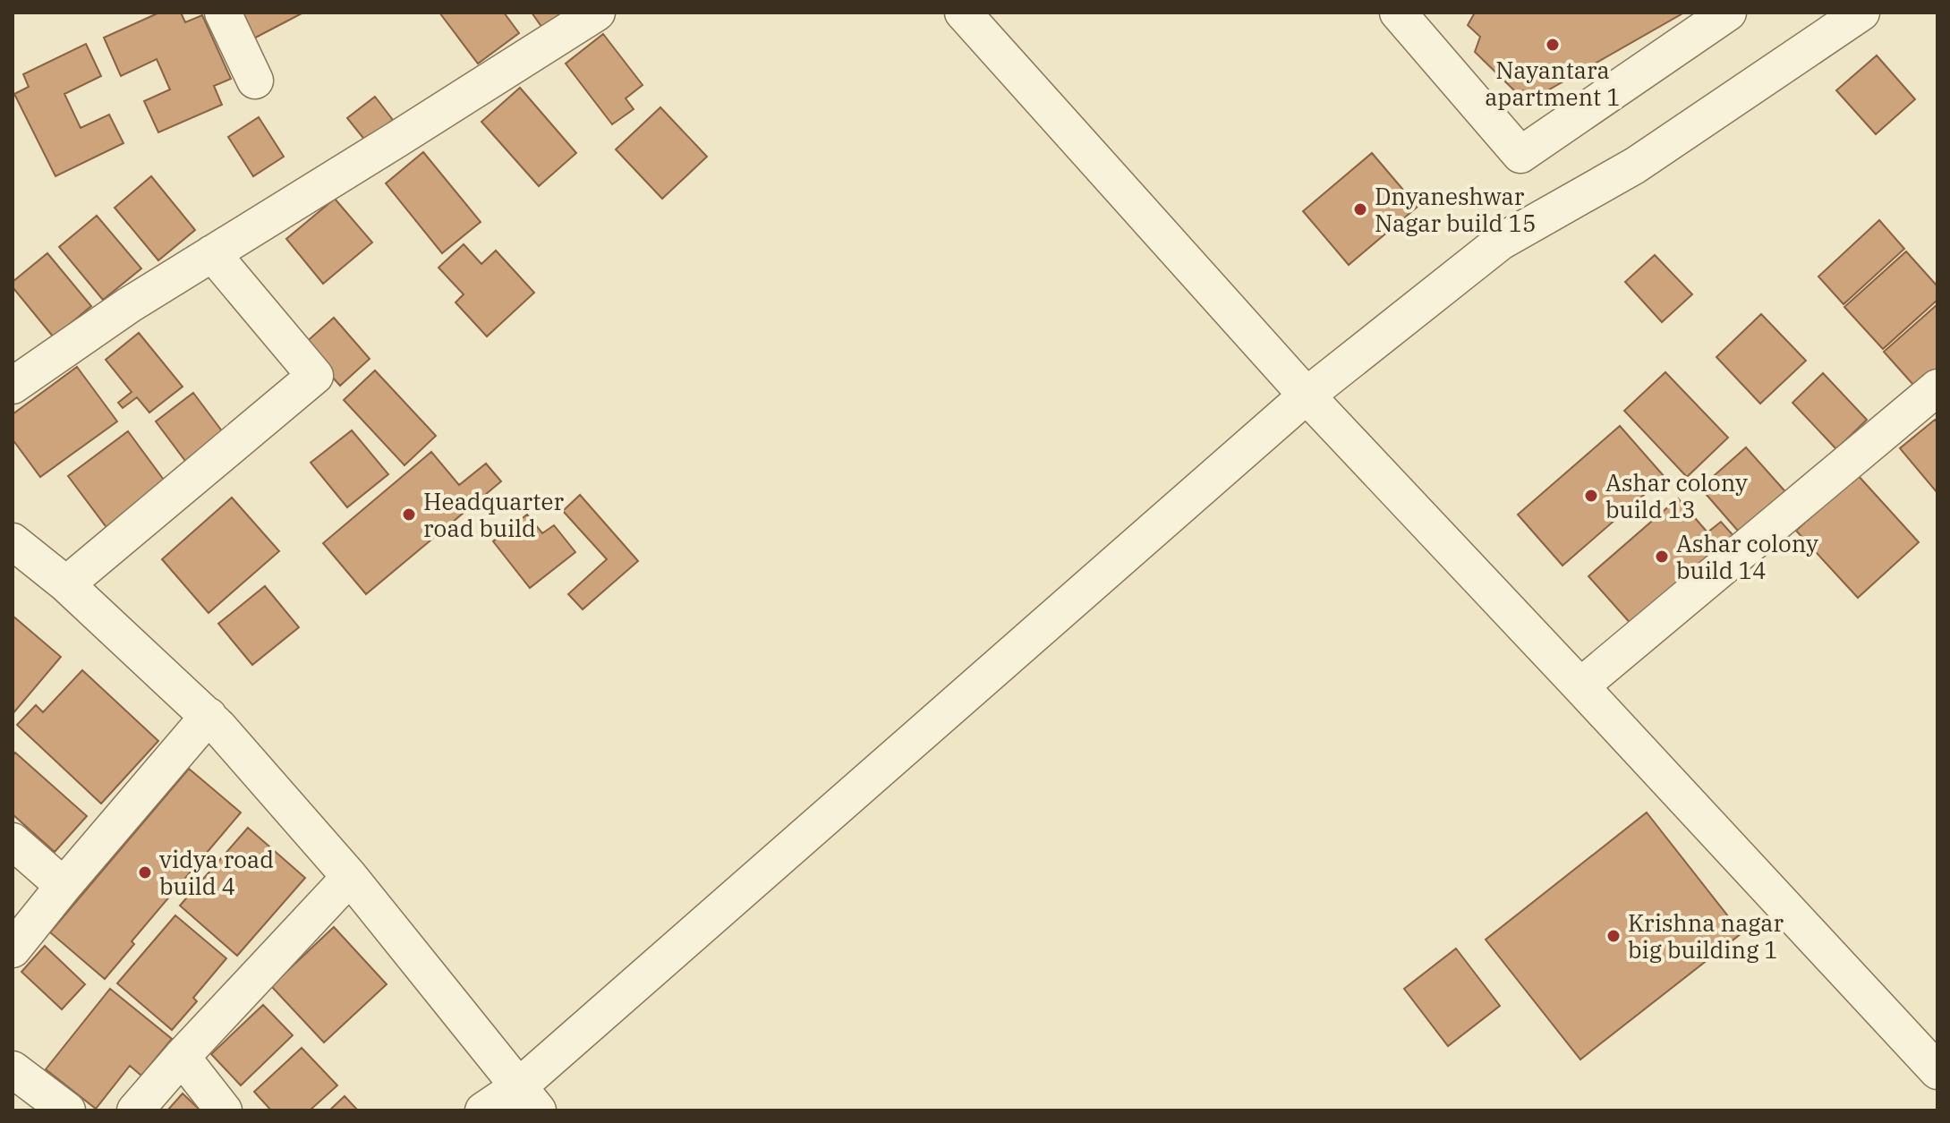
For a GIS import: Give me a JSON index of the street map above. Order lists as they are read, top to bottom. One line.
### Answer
{"places":["Nayantara apartment 1","Dnyaneshwar Nagar build 15","Ashar colony build 13","Headquarter road build","Ashar colony build 14","vidya road build 4","Krishna nagar big building 1"]}
